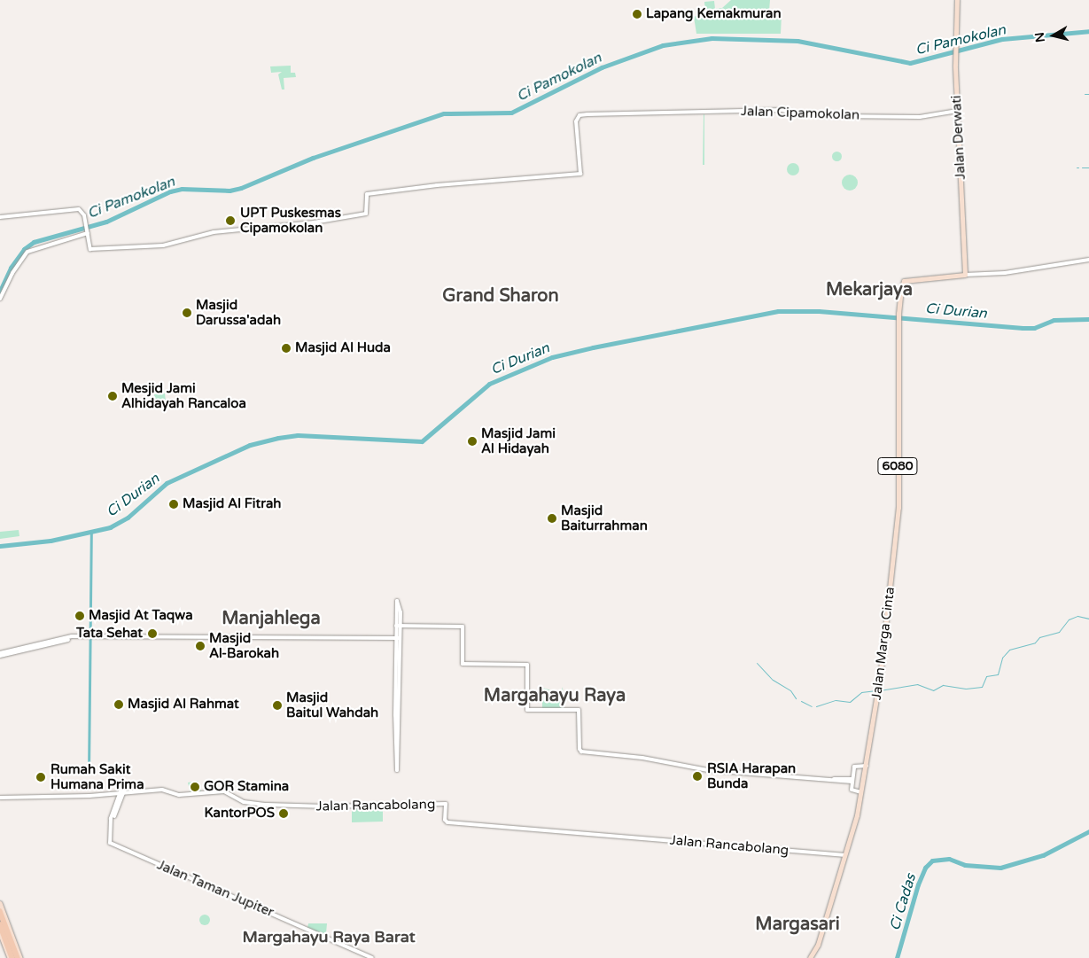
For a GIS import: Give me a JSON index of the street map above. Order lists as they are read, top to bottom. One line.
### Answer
{"streets":{"main road":["Jalan Derwati","6080","Jalan Marga Cinta"],"street":["Jalan Cipamokolan","Jalan Rancabolang","Jalan Taman Jupiter"]},"crossings":[["Jalan Cipamokolan","Jalan Derwati"],["Jalan Derwati","Jalan Marga Cinta"],["Jalan Marga Cinta","Jalan Rancabolang"],["Jalan Rancabolang","Jalan Taman Jupiter"]],"districts":["Mekarjaya","Grand Sharon","Manjahlega","Margahayu Raya","Margasari","Margahayu Raya Barat"],"water":["Ci Pamokolan","Ci Durian","Ci Cadas"],"places":["Lapang Kemakmuran","UPT Puskesmas Cipamokolan","Masjid Darussa'adah","Masjid Al Huda","Mesjid Jami Alhidayah Rancaloa","Masjid Jami Al Hidayah","Masjid Al Fitrah","Masjid Baiturrahman","Masjid At Taqwa","Tata Sehat","Masjid Al-Barokah","Masjid Al Rahmat","Masjid Baitul Wahdah","RSIA Harapan Bunda","Rumah Sakit Humana Prima","GOR Stamina","KantorPOS"],"north":"left"}
